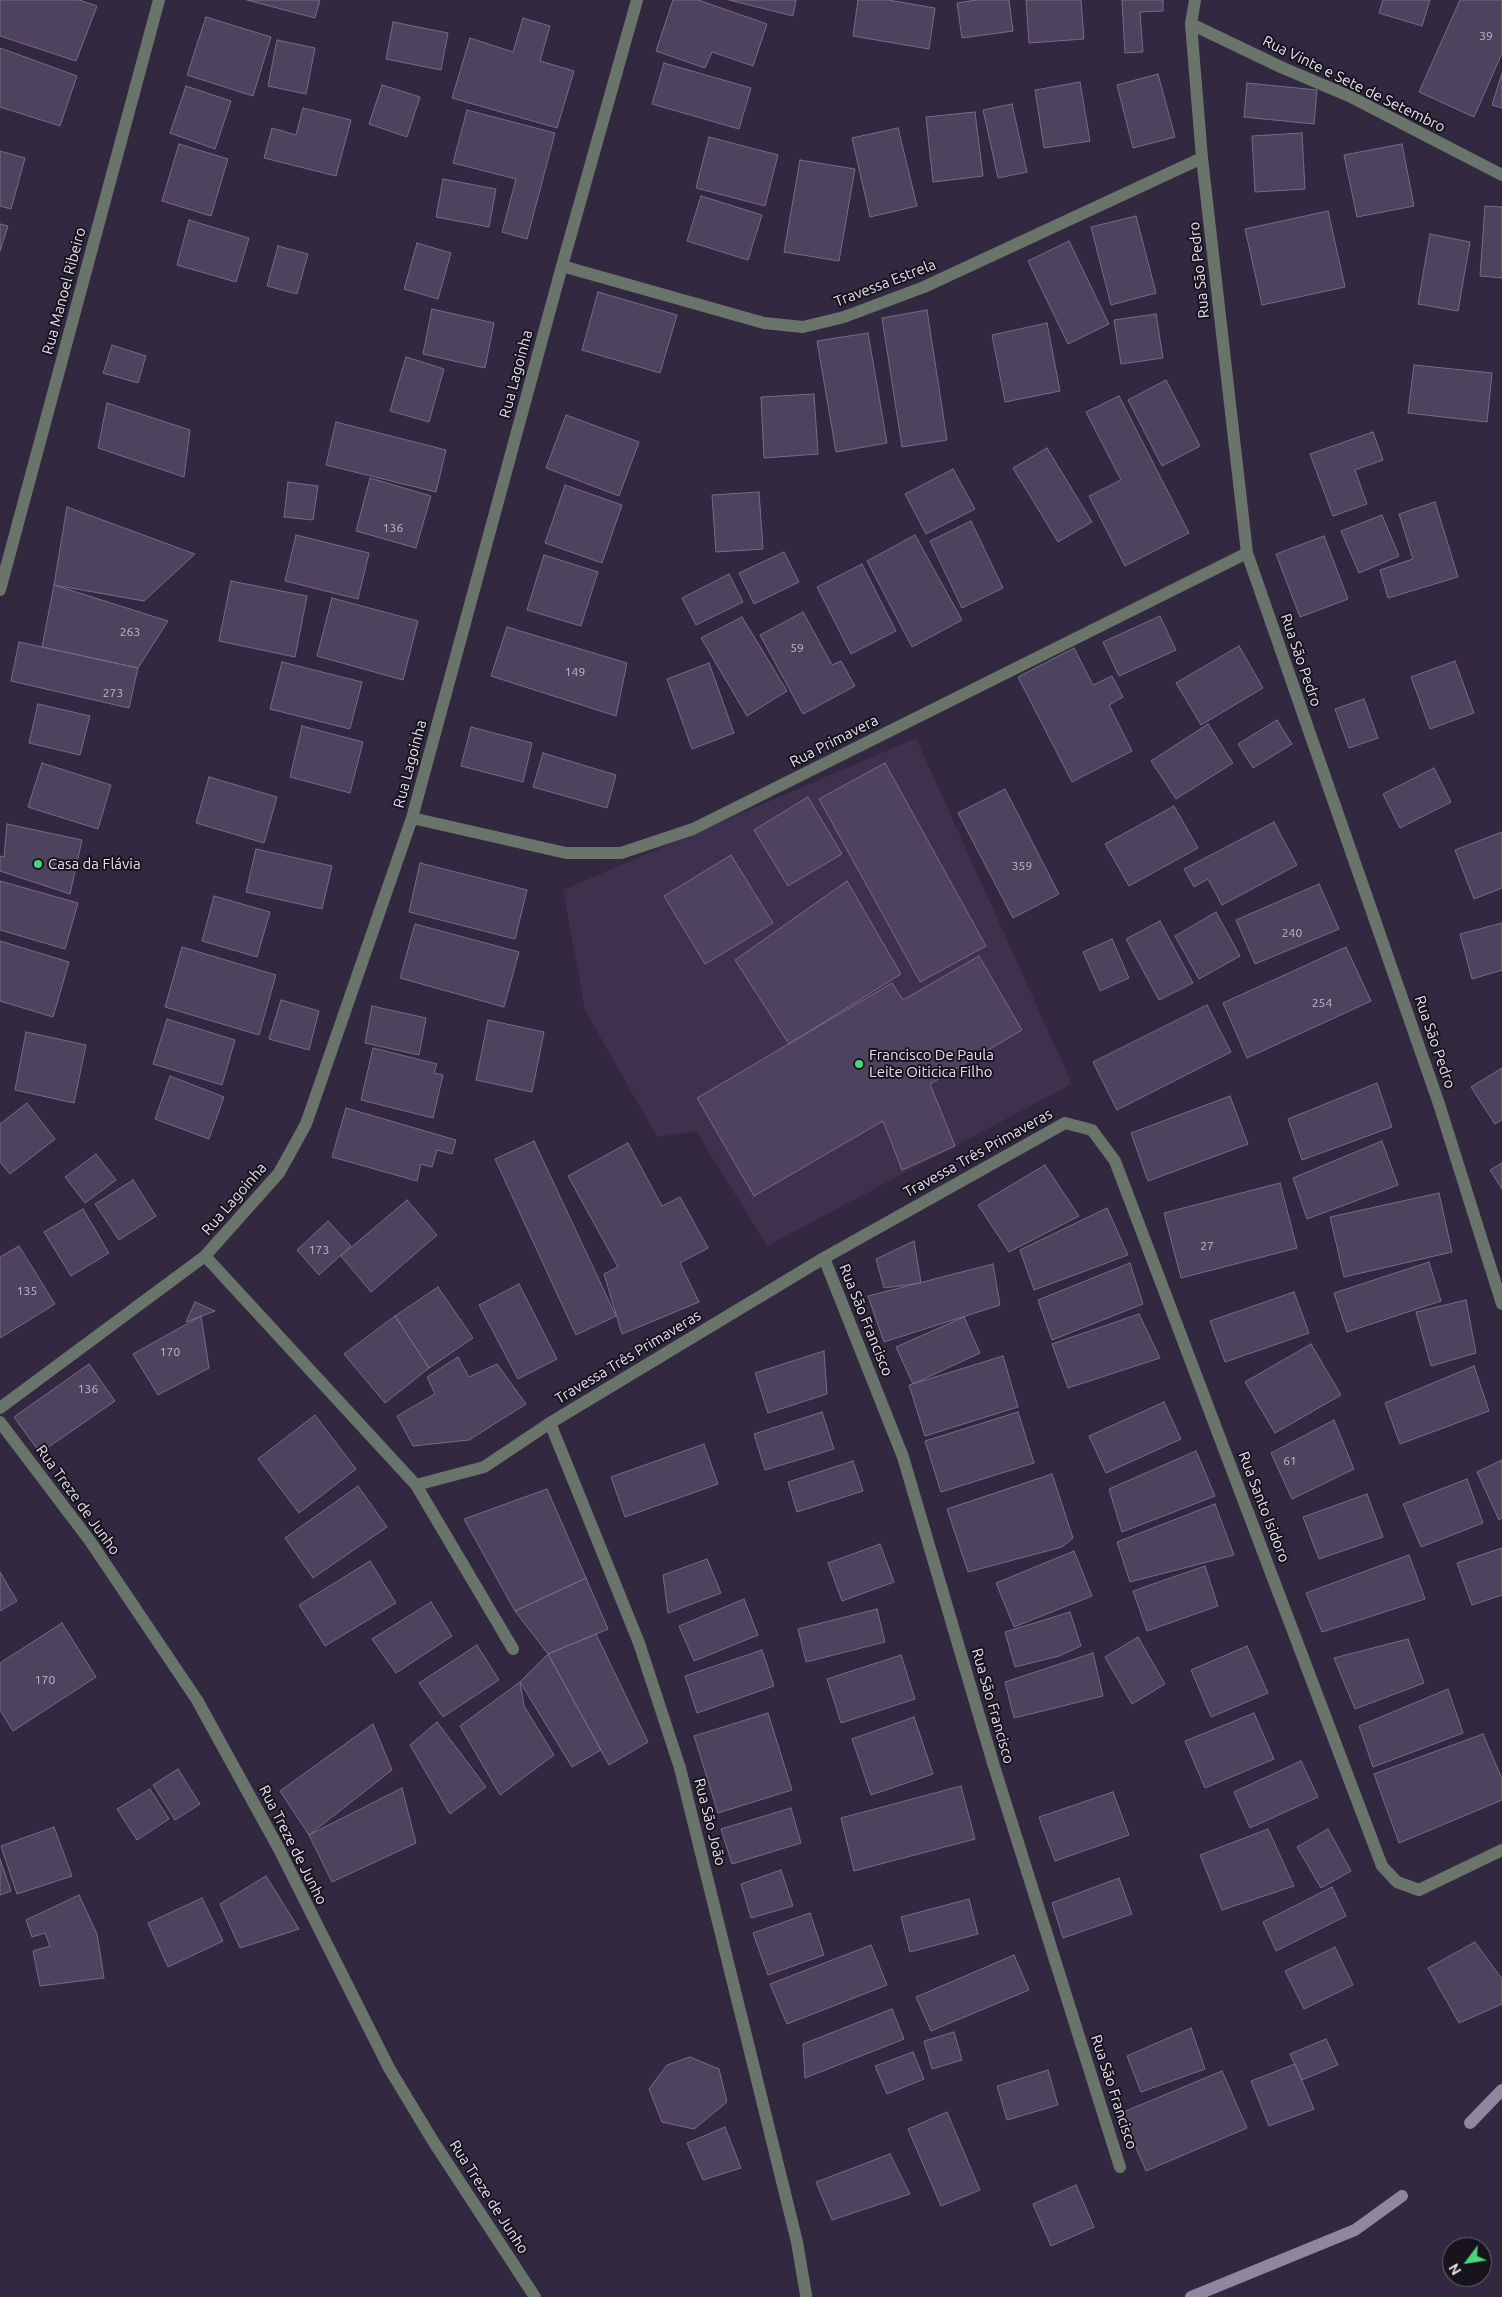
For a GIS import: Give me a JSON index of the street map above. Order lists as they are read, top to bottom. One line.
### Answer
{"streets":{"street":["Rua Vinte e Sete de Setembro","Rua São Pedro","Travessa Estrela","Rua Manoel Ribeiro","Rua Lagoinha","Rua Primavera","Travessa Três Primaveras","Rua São Francisco","Rua Treze de Junho","Rua Santo Isidoro","Rua São João"]},"crossings":[["Rua Vinte e Sete de Setembro","Rua São Pedro"],["Rua São Pedro","Travessa Estrela"],["Rua São Pedro","Rua Primavera"],["Travessa Estrela","Rua Lagoinha"],["Rua Lagoinha","Rua Primavera"],["Travessa Três Primaveras","Rua São Francisco"],["Travessa Três Primaveras","Rua Santo Isidoro"],["Travessa Três Primaveras","Rua São João"]],"places":["Casa da Flávia","Francisco De Paula Leite Oiticica Filho"],"house_numbers":["39","136","263","59","149","273","359","240","254","27","173","135","170","136","61","170"],"north":"bottom left"}
